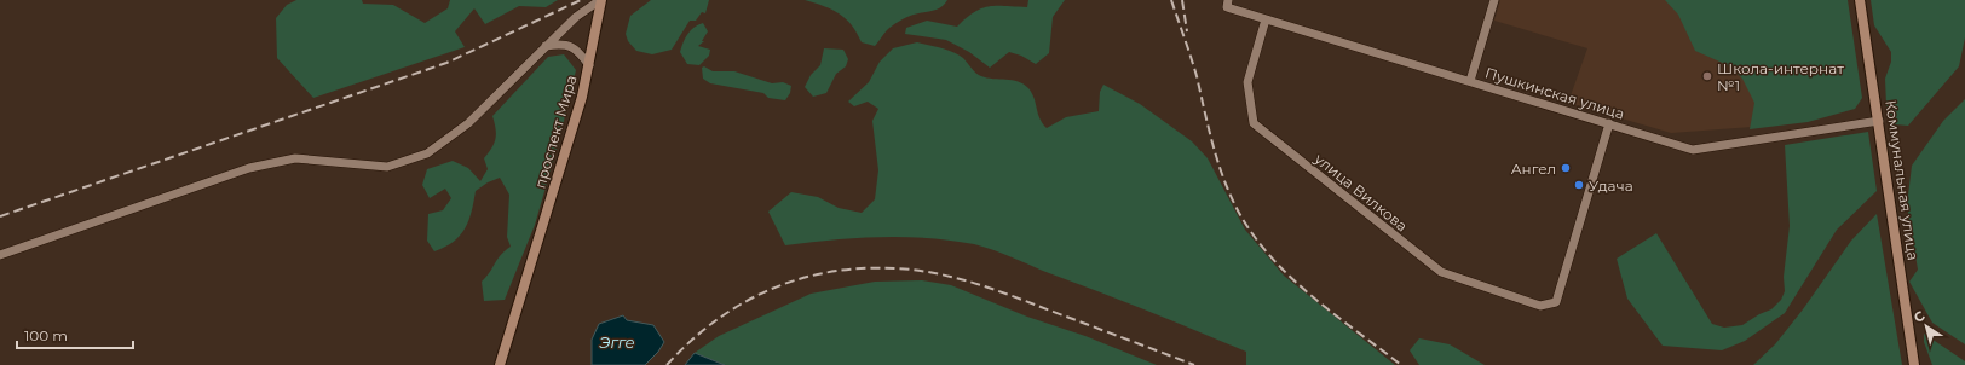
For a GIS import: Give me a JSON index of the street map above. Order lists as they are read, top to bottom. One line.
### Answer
{"streets":{"main road":["проспект Мира","Коммунальная улица"],"street":["Пушкинская улица","улица Вилкова"]},"crossings":[["Пушкинская улица","Коммунальная улица"],["Пушкинская улица","улица Вилкова"]],"water":["Эгге"],"places":["Школа-интернат №1","Ангел","Удача"],"scale_bar":"100 m","north":"top left"}
